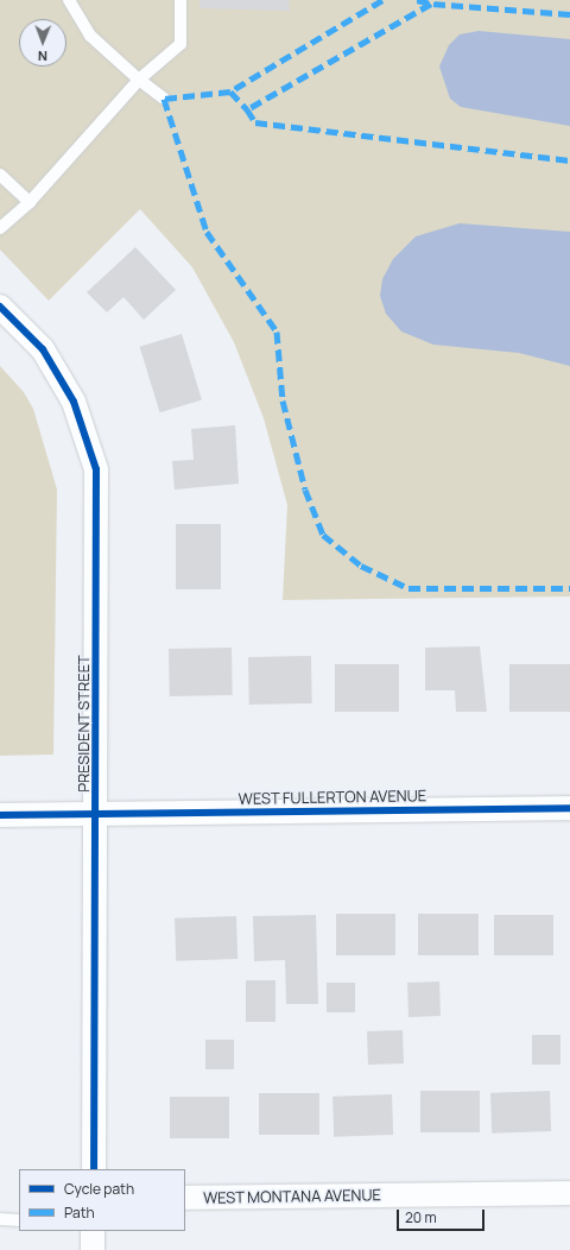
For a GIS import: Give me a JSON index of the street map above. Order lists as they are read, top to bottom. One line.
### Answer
{"streets":{"street":["PRESIDENT STREET","WEST FULLERTON AVENUE","WEST MONTANA AVENUE"]},"crossings":[["PRESIDENT STREET","WEST FULLERTON AVENUE"]],"legend":["Cycle path","Path"],"scale_bar":"20 m","north":"bottom"}
